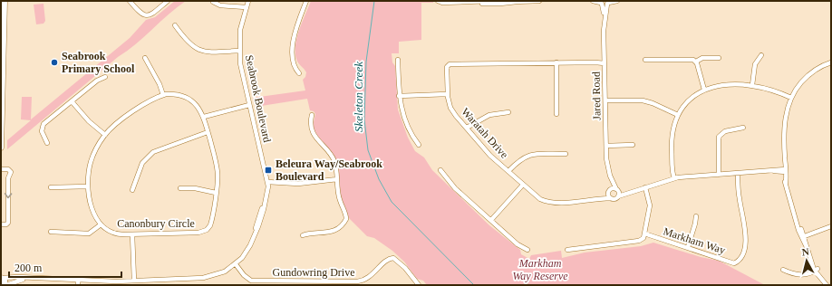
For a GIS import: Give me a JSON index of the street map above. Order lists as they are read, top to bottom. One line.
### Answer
{"streets":{"street":["Jared Road","Seabrook Boulevard","Waratah Drive","Canonbury Circle","Markham Way","Gundowring Drive"]},"crossings":[["Jared Road","Waratah Drive"],["Seabrook Boulevard","Gundowring Drive"]],"water":["Skeleton Creek"],"parks":["Markham Way Reserve"],"places":{"other":["Seabrook Primary School"],"transit":["Beleura Way/Seabrook Boulevard"]},"scale_bar":"200 m","north":"top"}
